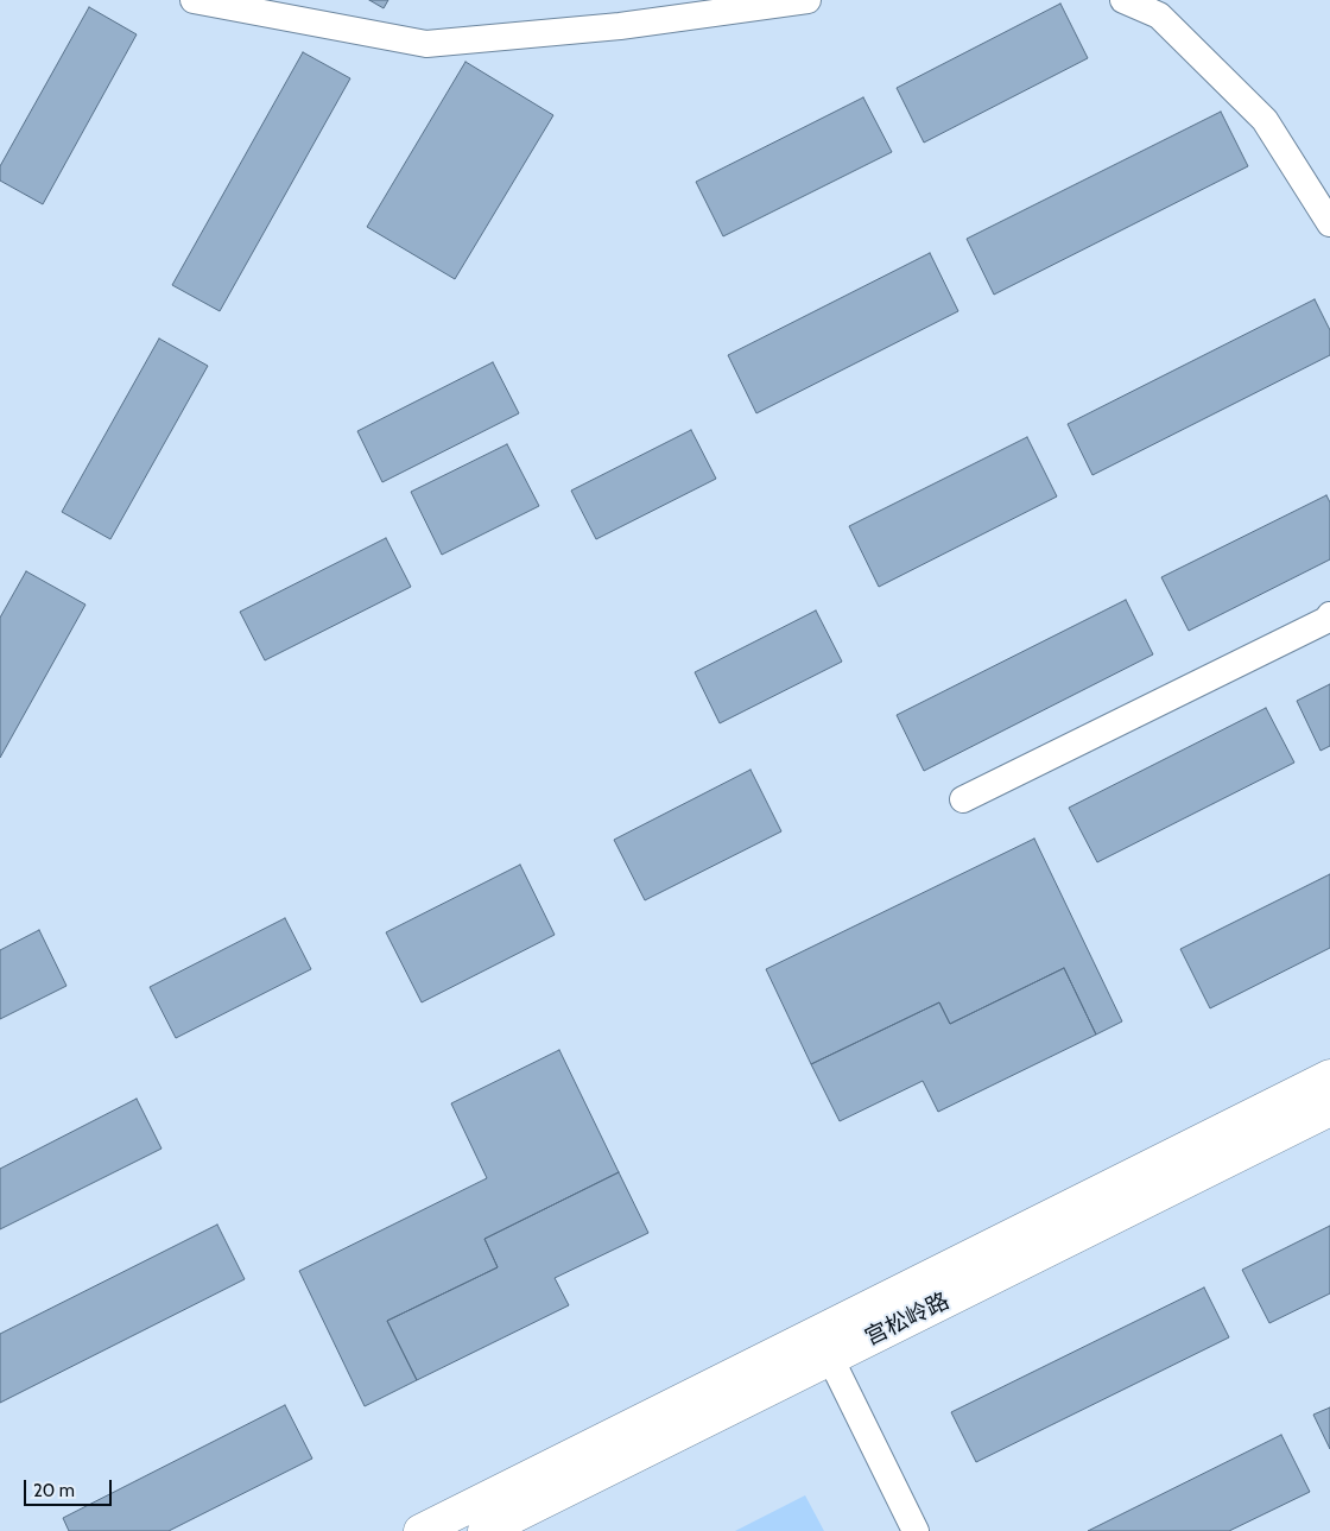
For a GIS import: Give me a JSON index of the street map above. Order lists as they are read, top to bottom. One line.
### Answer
{"streets":{"main road":["宫松岭路"]},"scale_bar":"20 m"}
